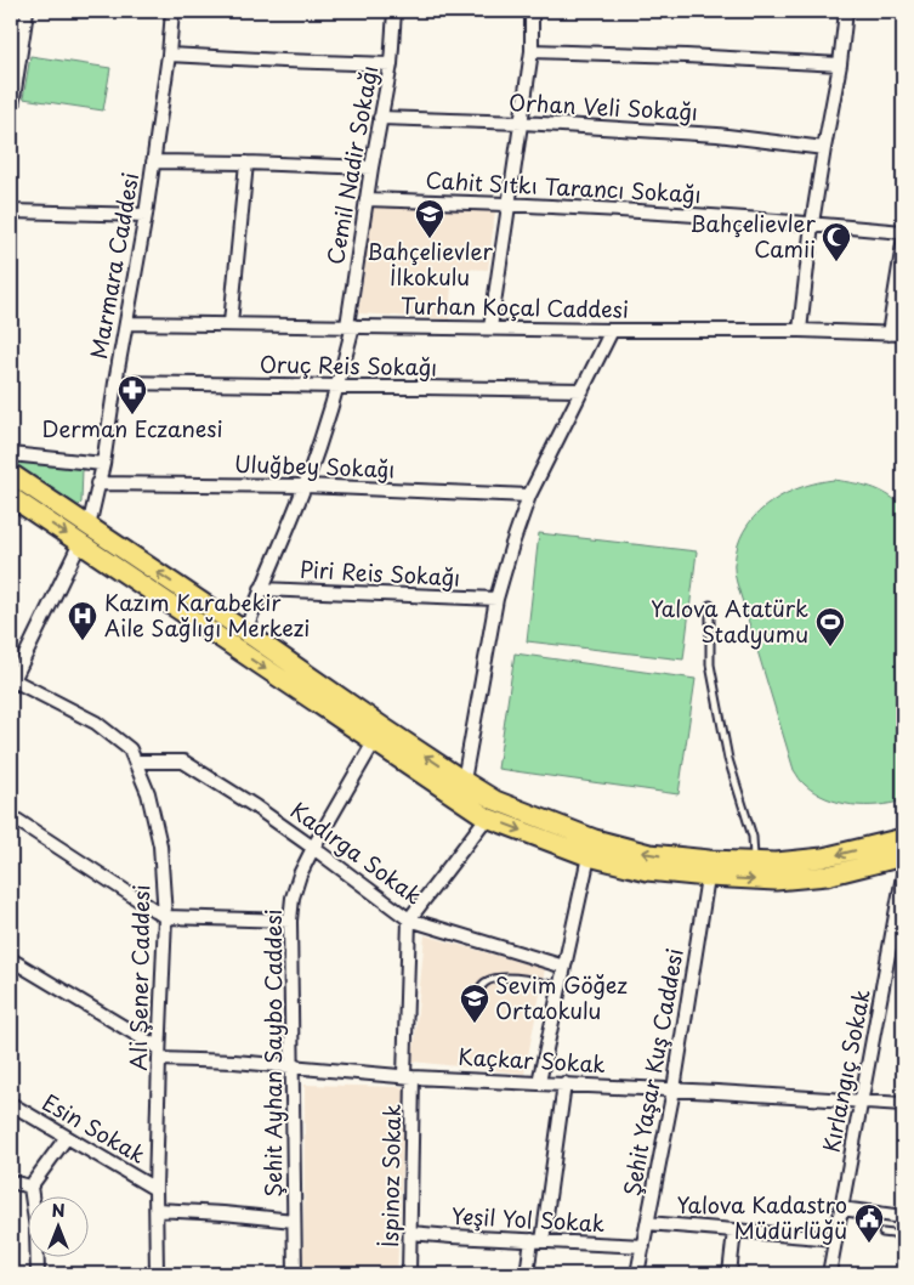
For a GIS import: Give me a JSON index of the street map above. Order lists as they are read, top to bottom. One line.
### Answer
{"streets":{"street":["Orhan Veli Sokağı","Cemil Nadir Sokağı","Cahit Sıtkı Tarancı Sokağı","Marmara Caddesi","Turhan Koçal Caddesi","Oruç Reis Sokağı","Uluğbey Sokağı","Piri Reis Sokağı","Kadırga Sokak","Ali Şener Caddesi","Şehit Ayhan Saybo Caddesi","Kaçkar Sokak","Kırlangıç Sokak","Şehit Yaşar Kuş Caddesi","Esin Sokak","İspinoz Sokak","Yeşil Yol Sokak"]},"crossings":[["Orhan Veli Sokağı","Cemil Nadir Sokağı"],["Cemil Nadir Sokağı","Cahit Sıtkı Tarancı Sokağı"],["Cemil Nadir Sokağı","Turhan Koçal Caddesi"],["Cemil Nadir Sokağı","Oruç Reis Sokağı"],["Cemil Nadir Sokağı","Uluğbey Sokağı"],["Cemil Nadir Sokağı","Piri Reis Sokağı"],["Marmara Caddesi","Turhan Koçal Caddesi"],["Marmara Caddesi","Oruç Reis Sokağı"],["Marmara Caddesi","Uluğbey Sokağı"],["Marmara Caddesi","Ali Şener Caddesi"],["Kadırga Sokak","Ali Şener Caddesi"],["Kadırga Sokak","Şehit Ayhan Saybo Caddesi"],["Kadırga Sokak","İspinoz Sokak"],["Ali Şener Caddesi","Kaçkar Sokak"],["Ali Şener Caddesi","Esin Sokak"],["Şehit Ayhan Saybo Caddesi","Kaçkar Sokak"],["Kaçkar Sokak","Kırlangıç Sokak"],["Kaçkar Sokak","Şehit Yaşar Kuş Caddesi"],["Kaçkar Sokak","İspinoz Sokak"],["Şehit Yaşar Kuş Caddesi","Yeşil Yol Sokak"],["İspinoz Sokak","Yeşil Yol Sokak"]],"places":{"school or university":["Bahçelievler İlkokulu","Sevim Göğez Ortaokulu"],"mosque":["Bahçelievler Camii"],"pharmacy":["Derman Eczanesi"],"hospital":["Kazım Karabekir Aile Sağlığı Merkezi"],"sports":["Yalova Atatürk Stadyumu"],"public building":["Yalova Kadastro Müdürlüğü"]},"north":"top"}
